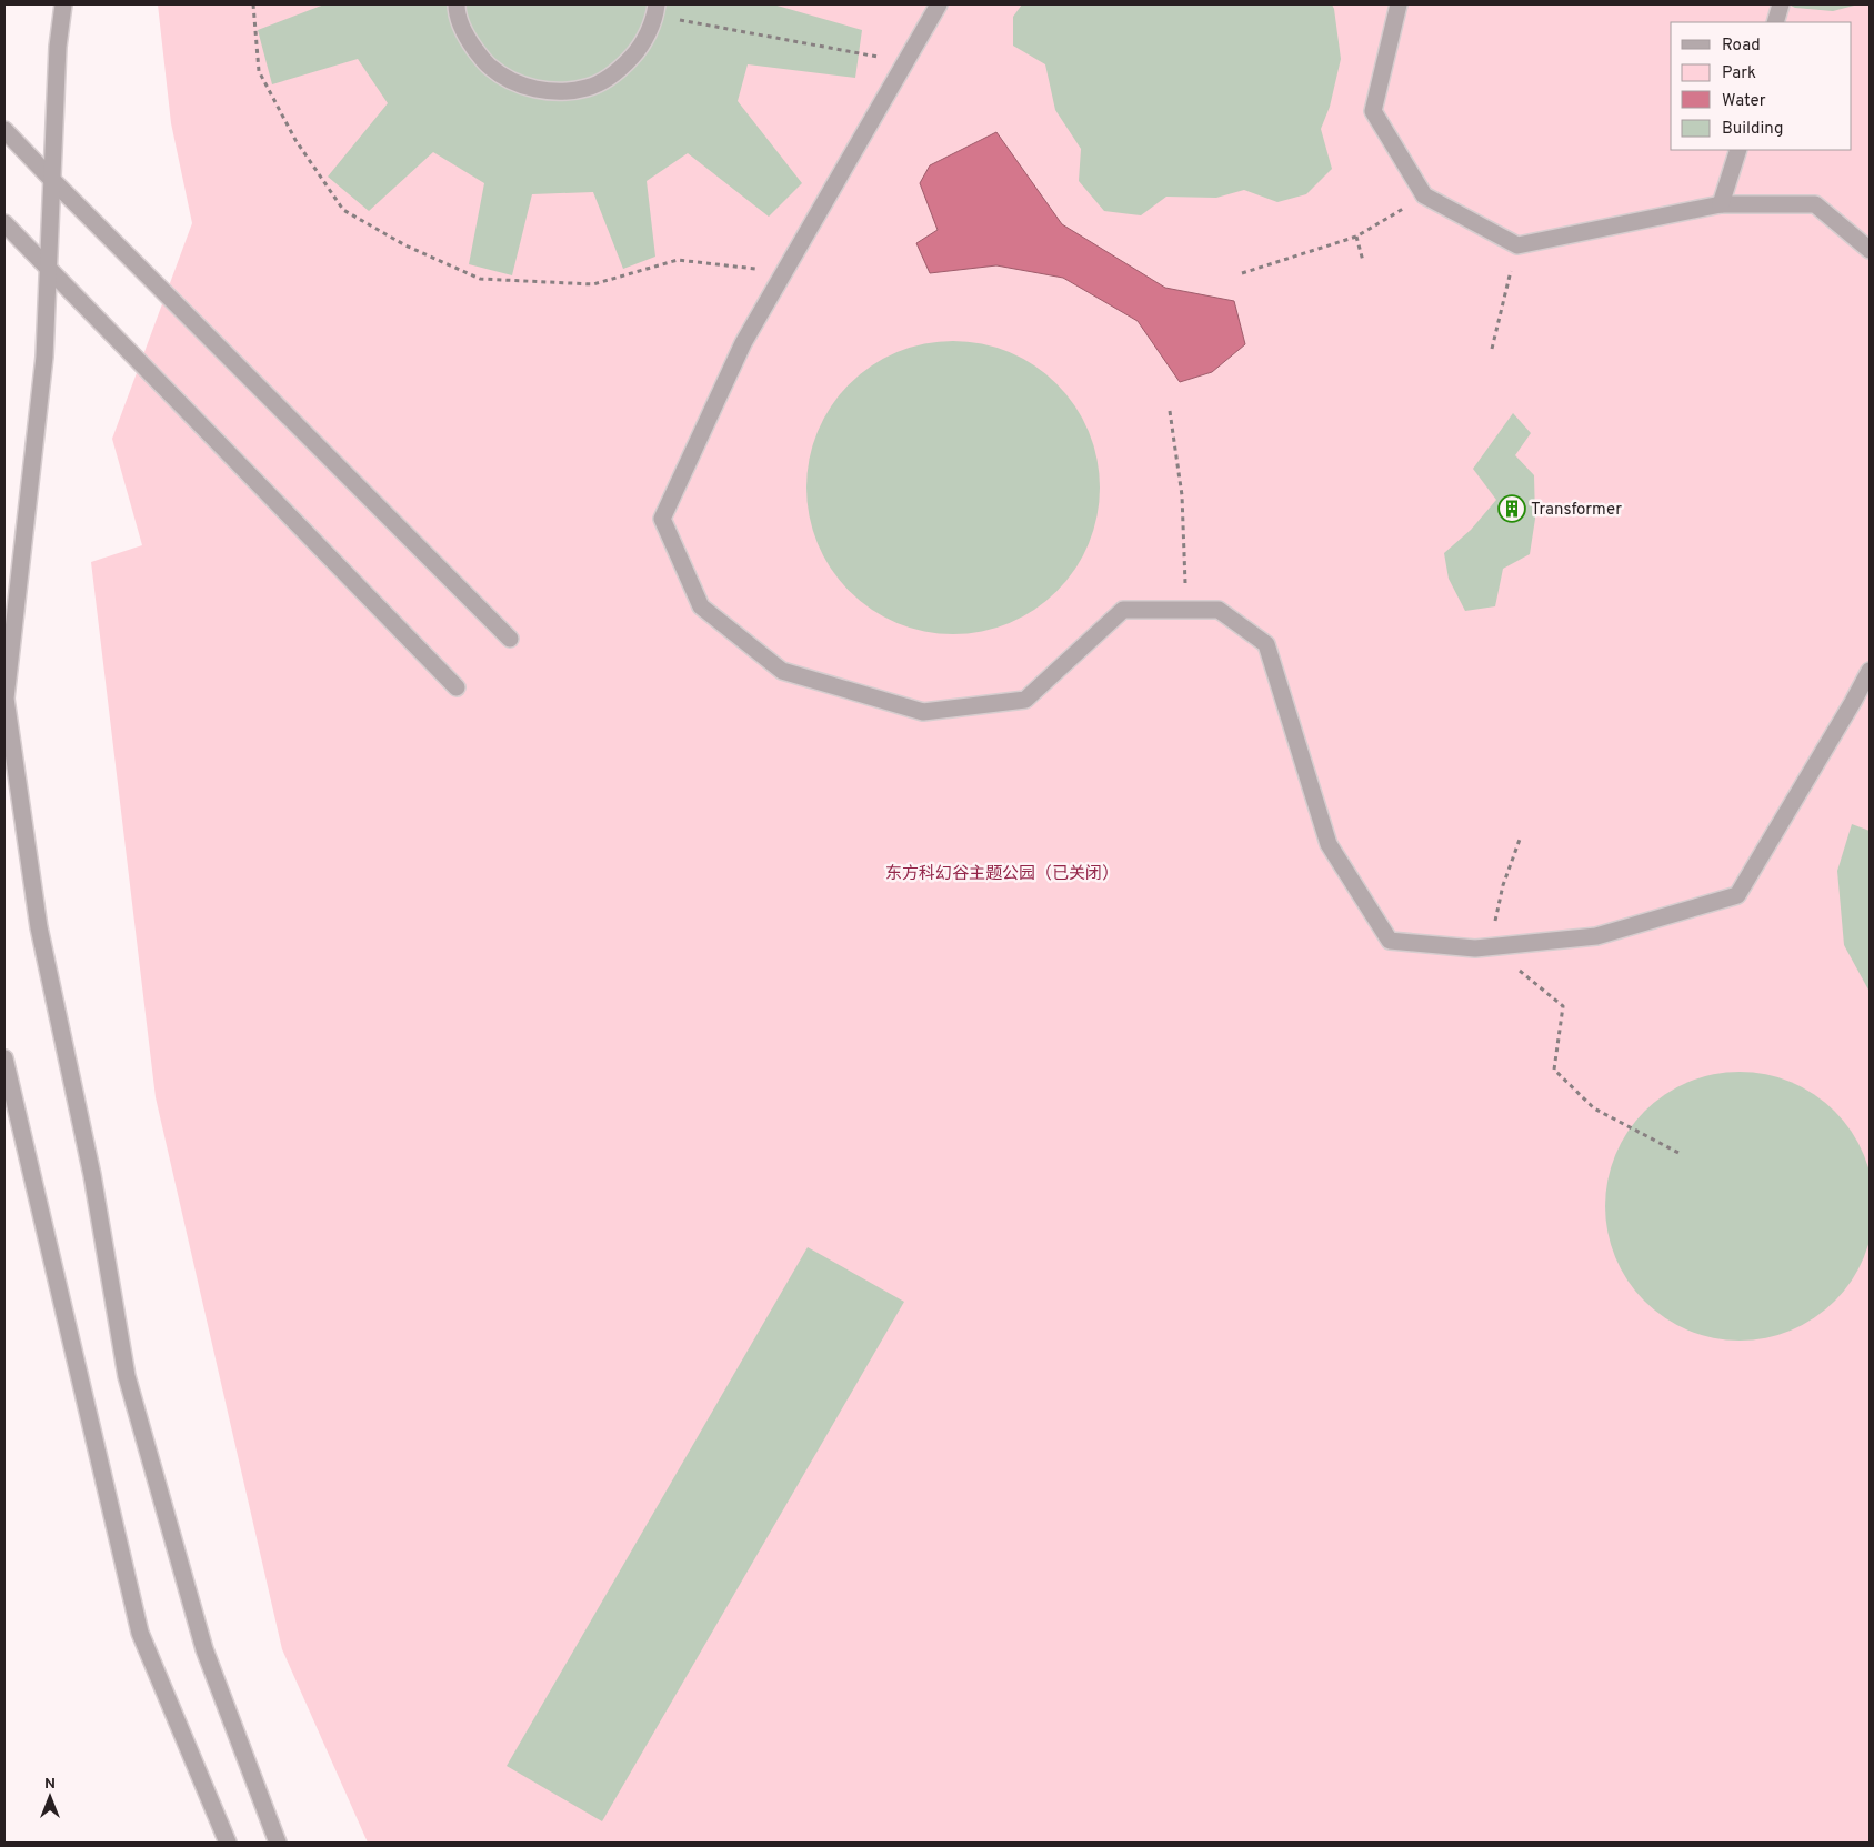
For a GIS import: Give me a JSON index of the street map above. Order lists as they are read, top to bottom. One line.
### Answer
{"parks":["东方科幻谷主题公园（已关闭）"],"places":{"building":["Transformer"]},"legend":["Road","Park","Water","Building"],"north":"top"}
